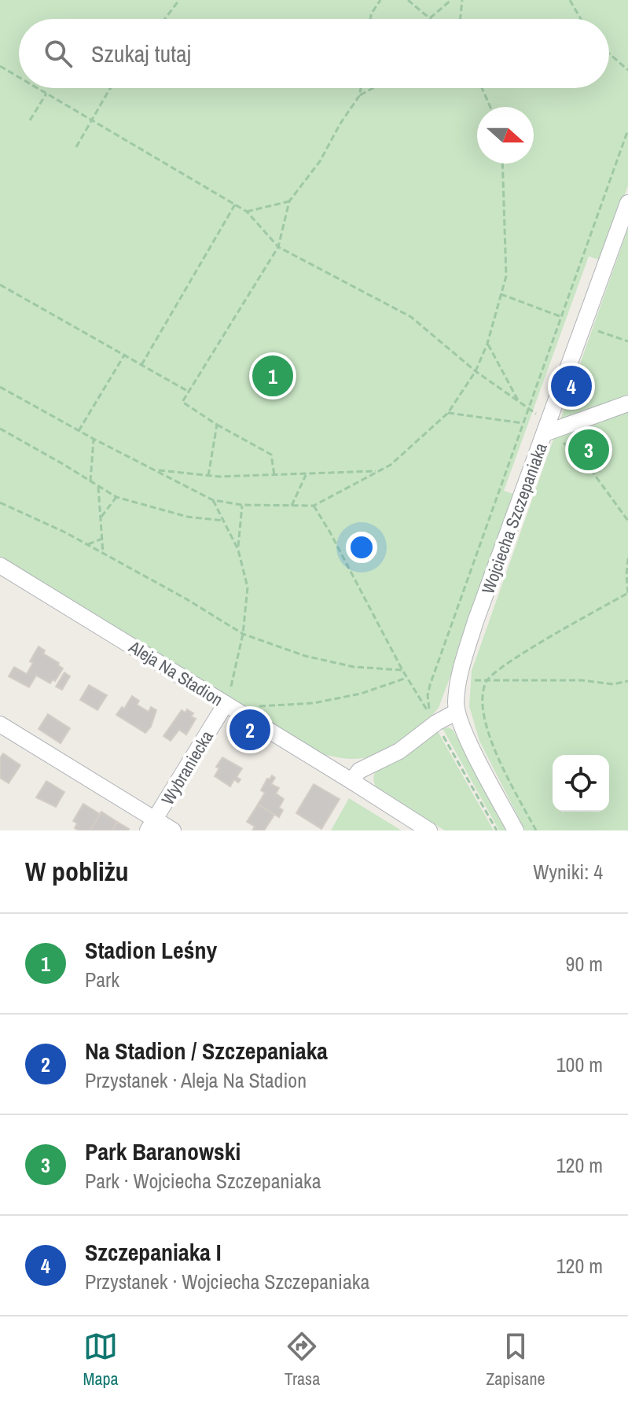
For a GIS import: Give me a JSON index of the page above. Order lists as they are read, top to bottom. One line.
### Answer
{"streets":{"street":["Wojciecha Szczepaniaka","Aleja Na Stadion","Wybraniecka"]},"crossings":[["Aleja Na Stadion","Wybraniecka"]],"north":"right","page":{"search":"Szukaj tutaj","pins":["1","4","3","2"],"heading":["W pobliżu","Wyniki: 4"],"list":[{"mark":"1","name":"Stadion Leśny","note":"Park","value":"90 m"},{"mark":"2","name":"Na Stadion / Szczepaniaka","note":"Przystanek · Aleja Na Stadion","value":"100 m"},{"mark":"3","name":"Park Baranowski","note":"Park · Wojciecha Szczepaniaka","value":"120 m"},{"mark":"4","name":"Szczepaniaka I","note":"Przystanek · Wojciecha Szczepaniaka","value":"120 m"}],"nav":["Mapa","Trasa","Zapisane"]}}
